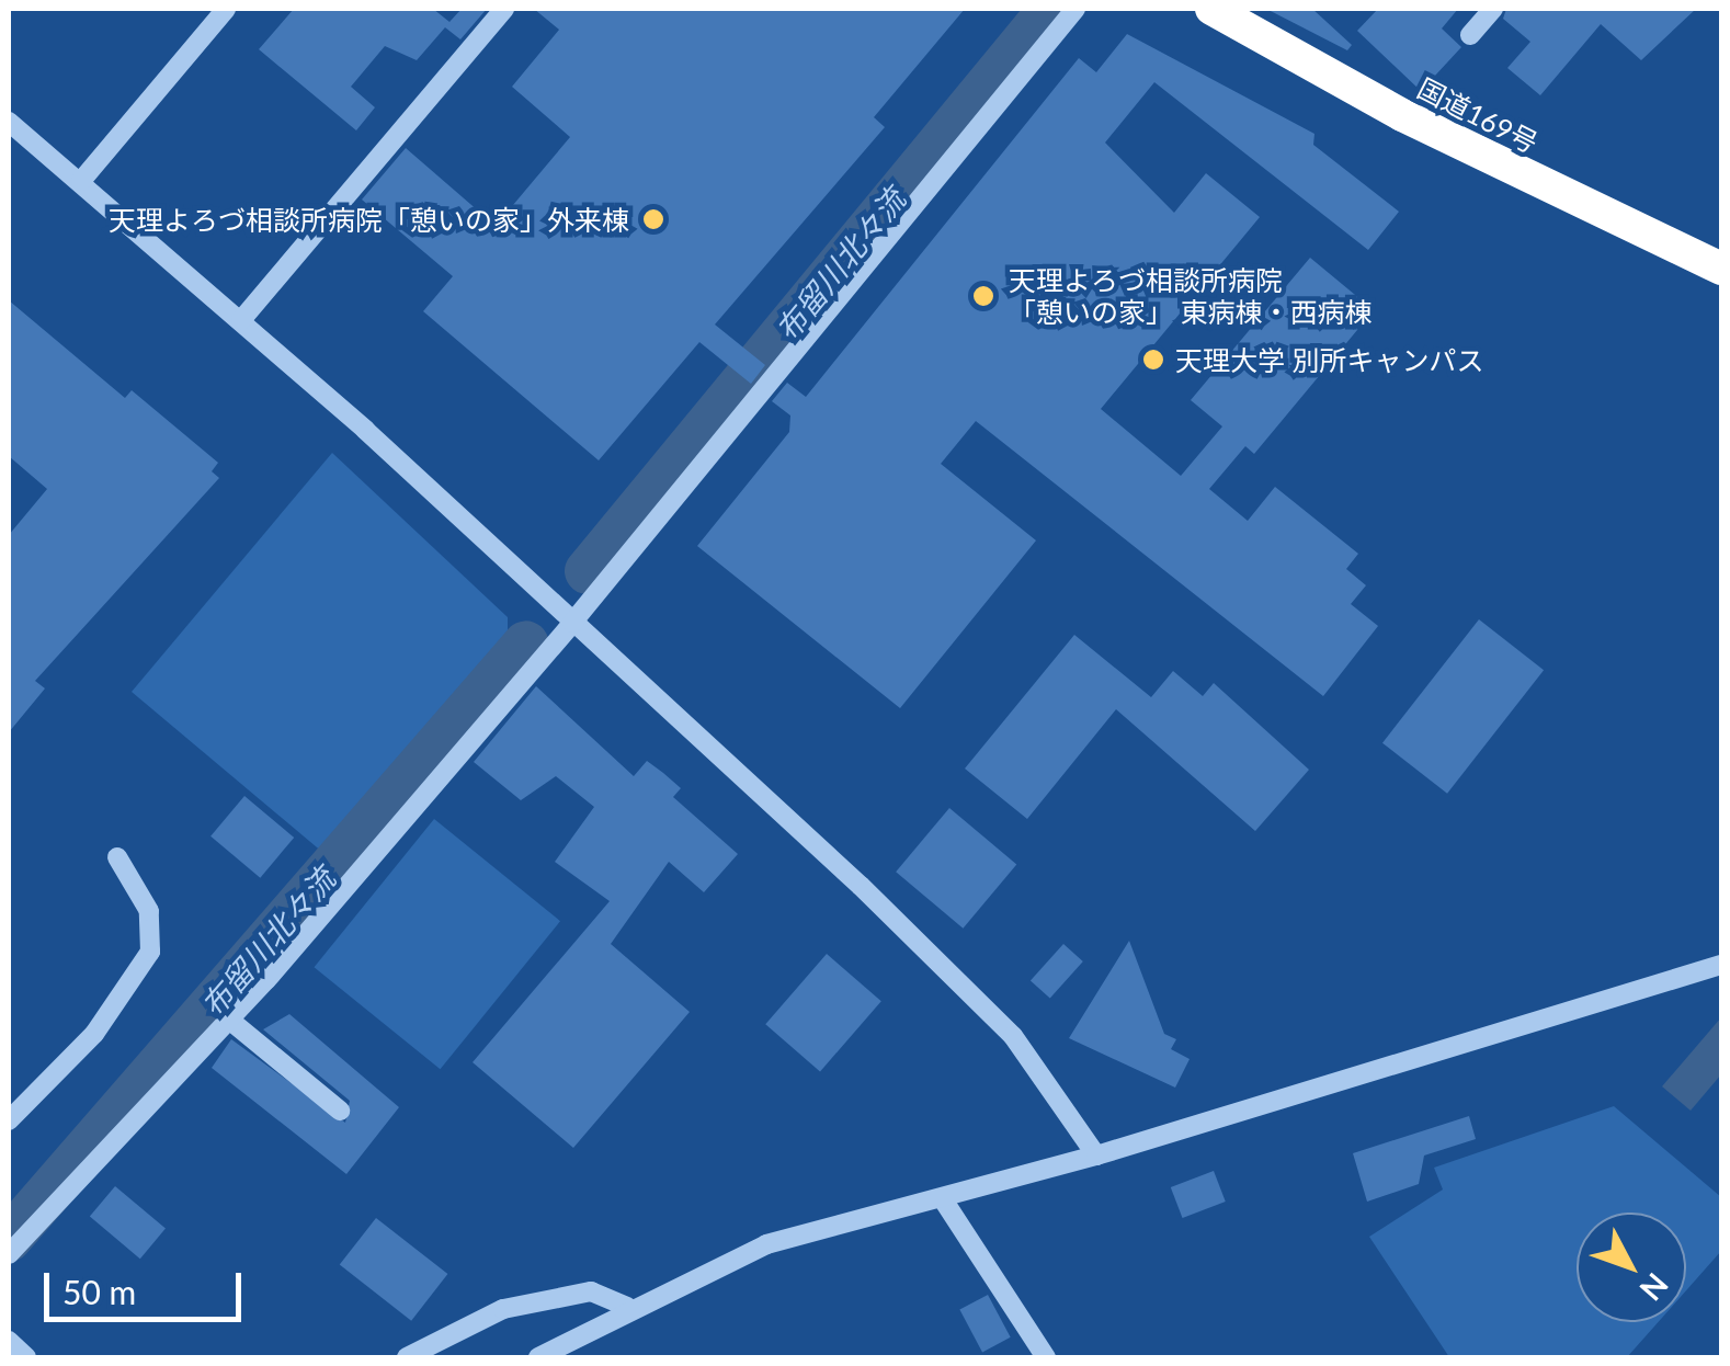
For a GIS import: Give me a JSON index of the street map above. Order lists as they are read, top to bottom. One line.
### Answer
{"streets":{"highway":["国道169号"]},"water":["布留川北々流"],"places":["天理よろづ相談所病院「憩いの家」外来棟","天理よろづ相談所病院 「憩いの家」 東病棟・西病棟","天理大学 別所キャンパス"],"scale_bar":"50 m","north":"bottom right"}
